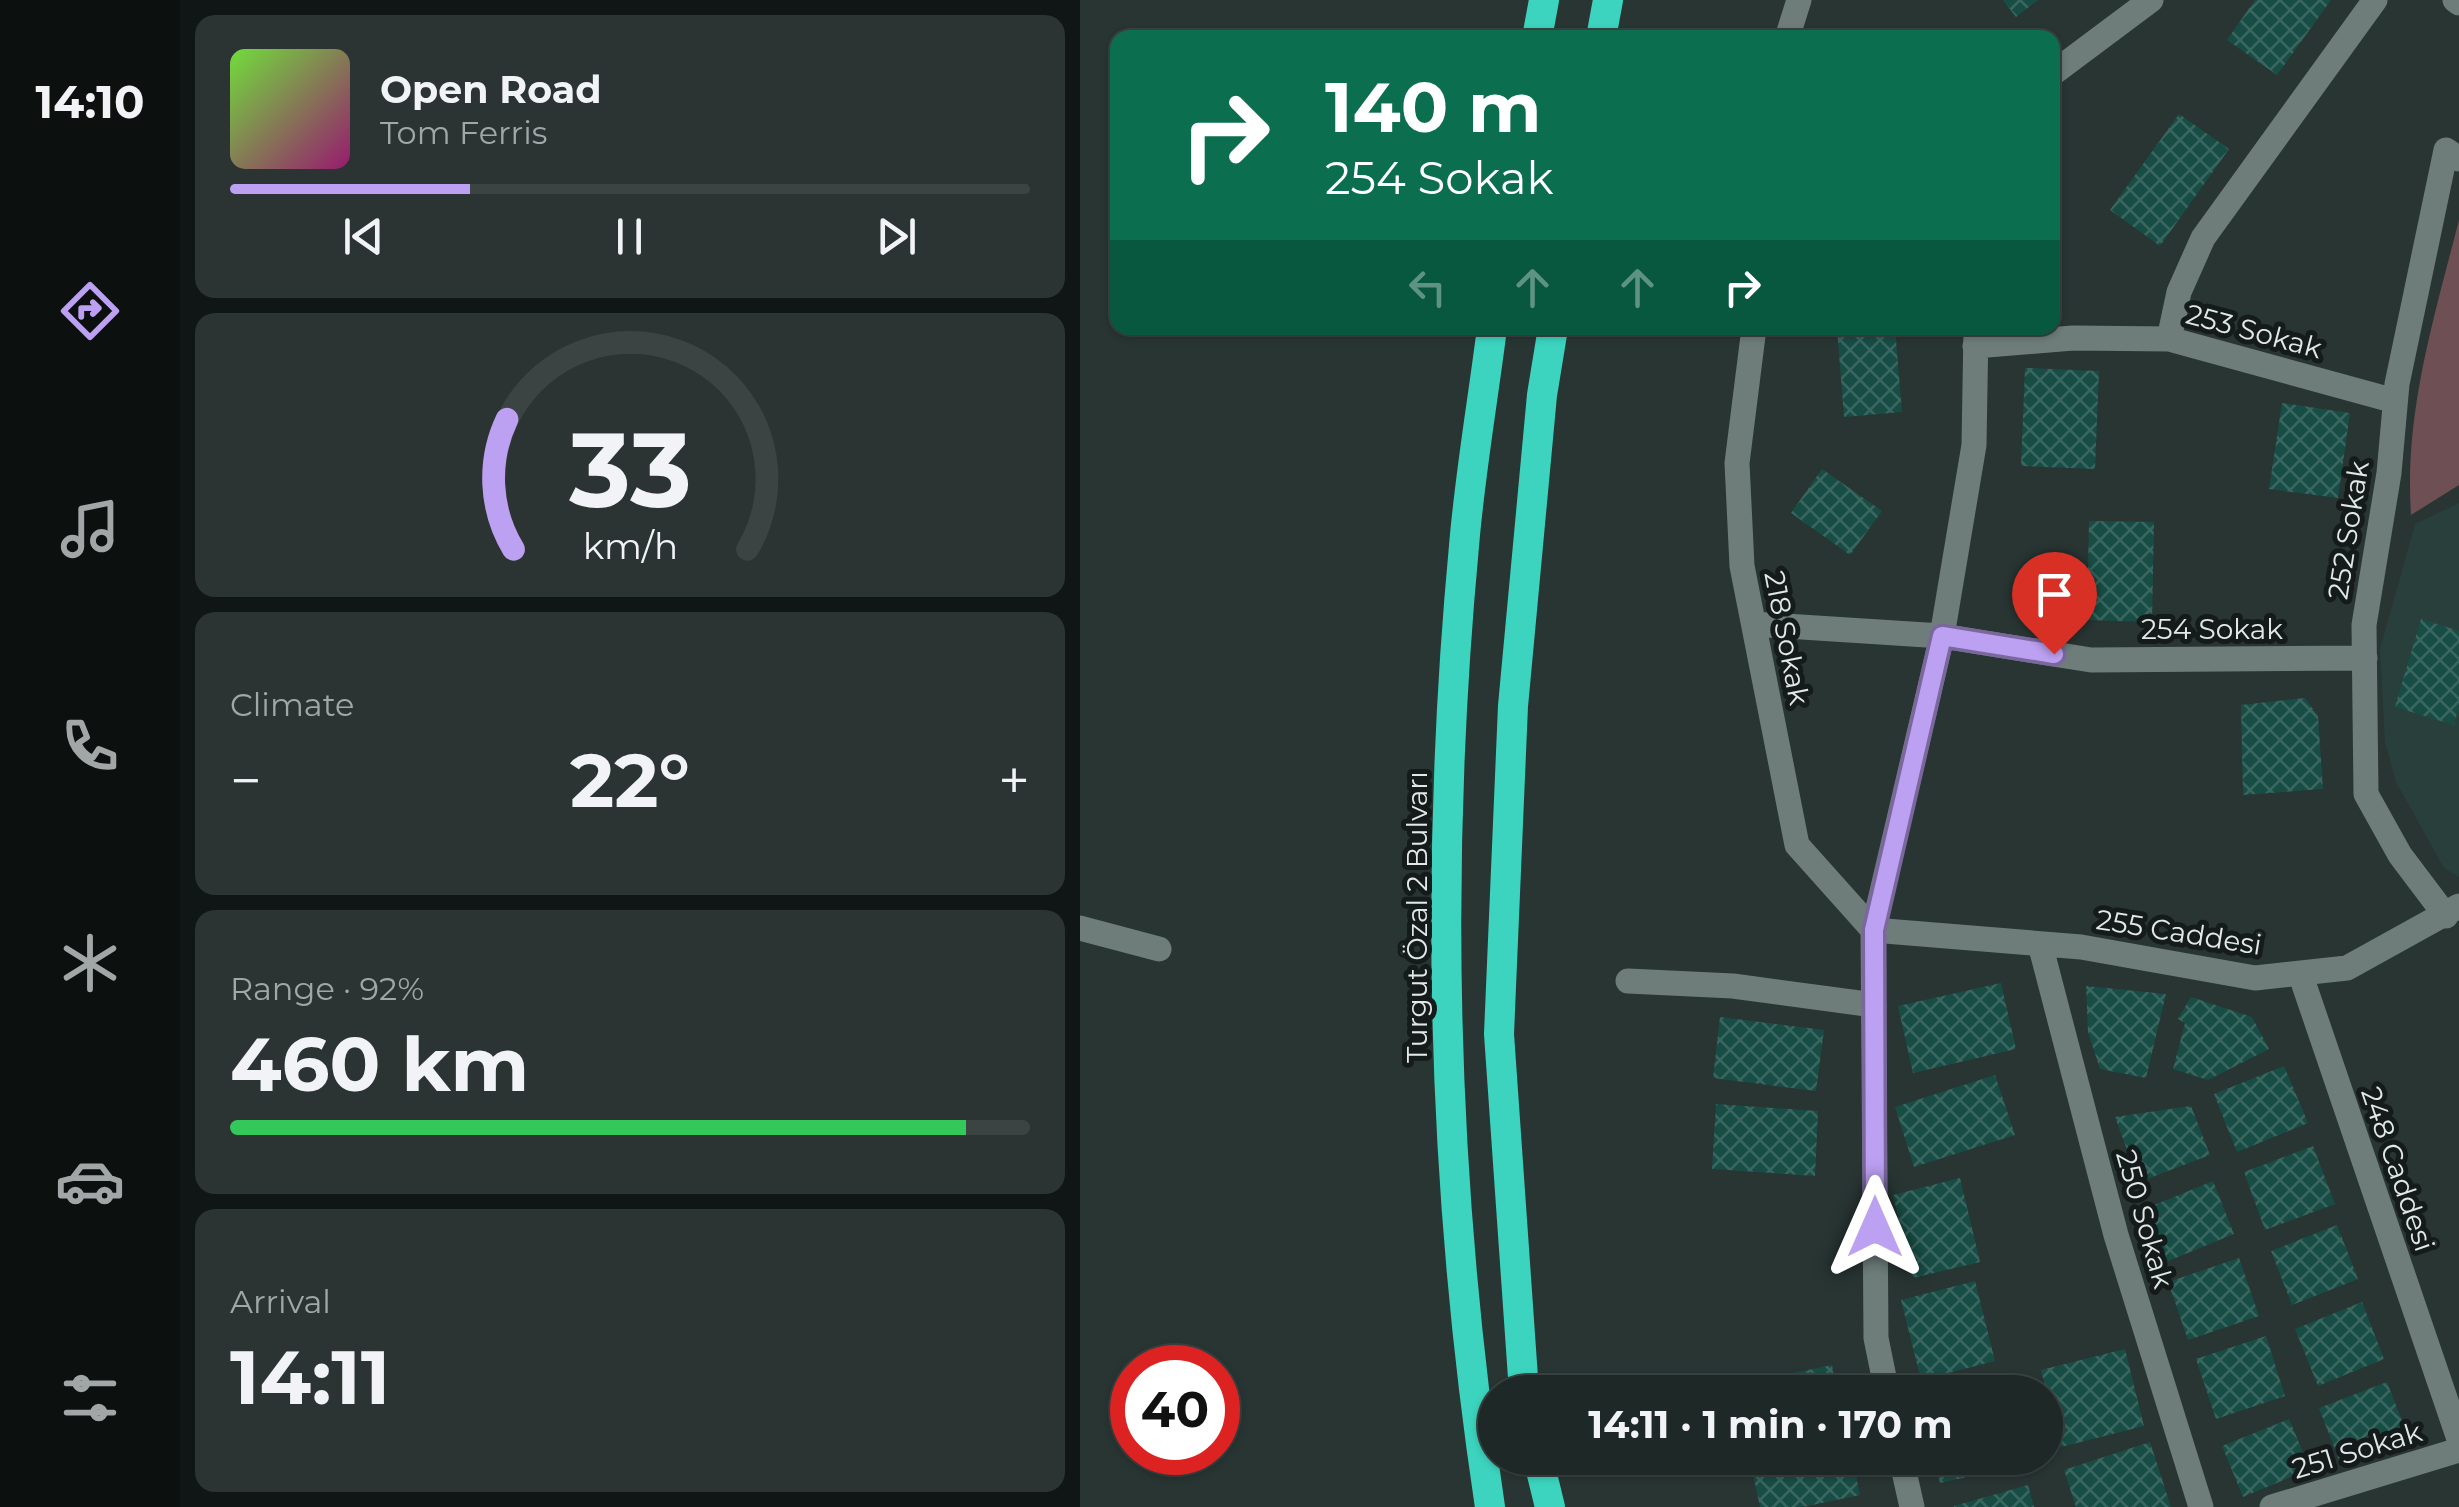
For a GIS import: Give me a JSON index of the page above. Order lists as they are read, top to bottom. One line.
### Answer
{"streets":{"highway":["Turgut Özal 2 Bulvarı"],"street":["253 Sokak","252 Sokak","254 Sokak","218 Sokak","255 Caddesi","248 Caddesi","250 Sokak","251 Sokak"]},"crossings":[["253 Sokak","252 Sokak"],["252 Sokak","254 Sokak"],["252 Sokak","255 Caddesi"],["254 Sokak","218 Sokak"],["218 Sokak","255 Caddesi"],["255 Caddesi","248 Caddesi"],["255 Caddesi","250 Sokak"]],"page":{"tabs":"14:10","turn":["140 m","254 Sokak"],"song":["Open Road","Tom Ferris"],"tile":["Climate",["Range · 92%","460 km"],["Arrival","14:11"]],"heat":["−","22°","+"],"limit":"40","trip":"14:11 · 1 min · 170 m","gauge":["33","km/h"]}}
